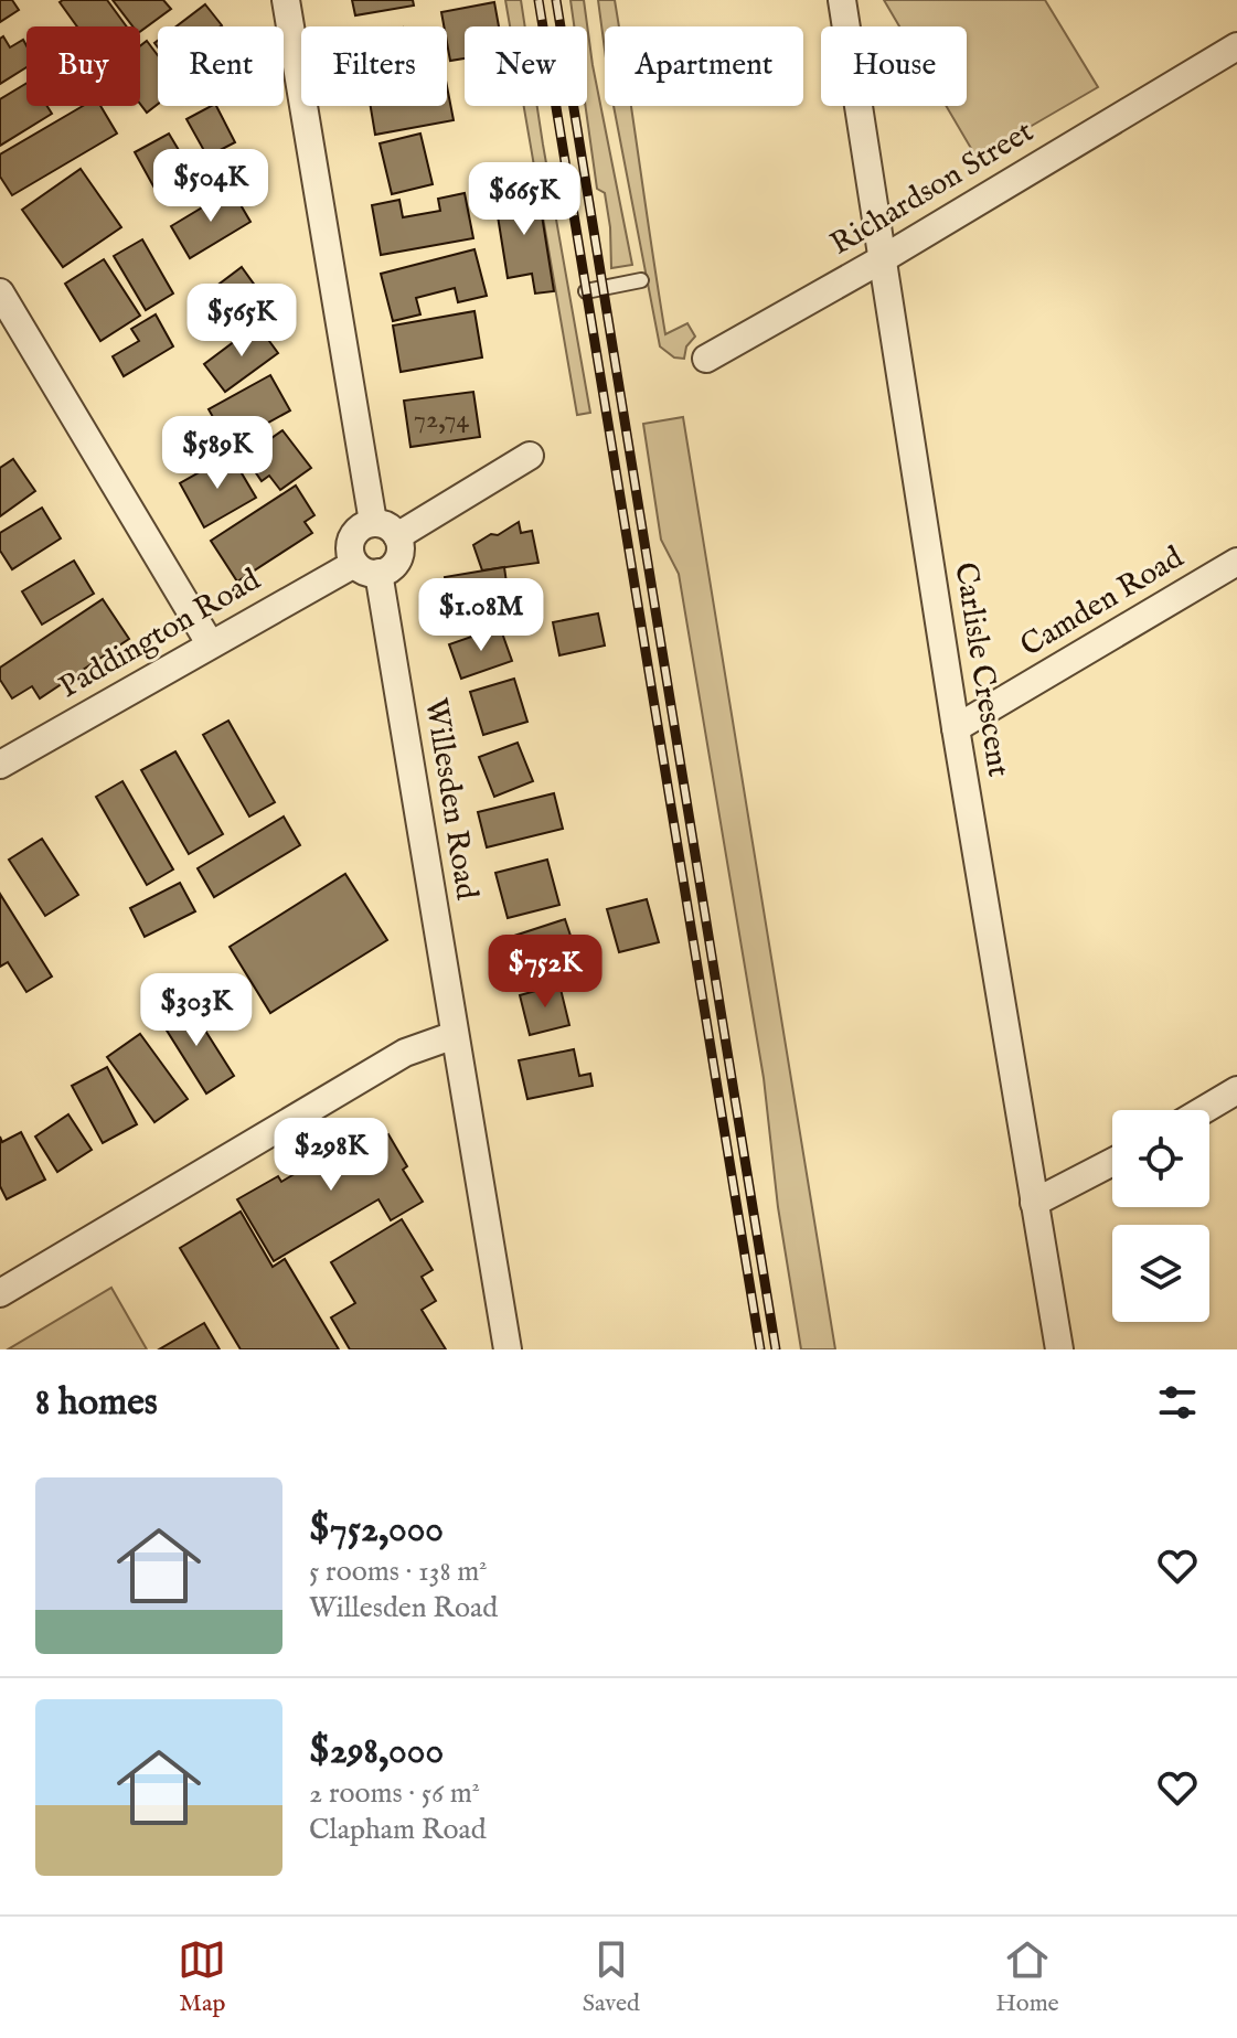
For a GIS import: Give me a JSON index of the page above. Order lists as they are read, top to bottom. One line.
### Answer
{"streets":{"street":["Richardson Street","Camden Road","Paddington Road","Carlisle Crescent","Willesden Road"]},"crossings":[["Richardson Street","Carlisle Crescent"],["Camden Road","Carlisle Crescent"],["Paddington Road","Willesden Road"]],"house_numbers":["72,74"],"page":{"chip":["Buy","Rent","Filters","New","Apartment","House"],"price":["$504K","$665K","$565K","$589K","$1.08M","$752K","$303K","$298K"],"heading":"8 homes","list":[{"name":"$752,000","note":"5 rooms · 138 m² · Willesden Road"},{"name":"$298,000","note":"2 rooms · 56 m² · Clapham Road"}],"tabs":["Map","Saved","Home"]}}
